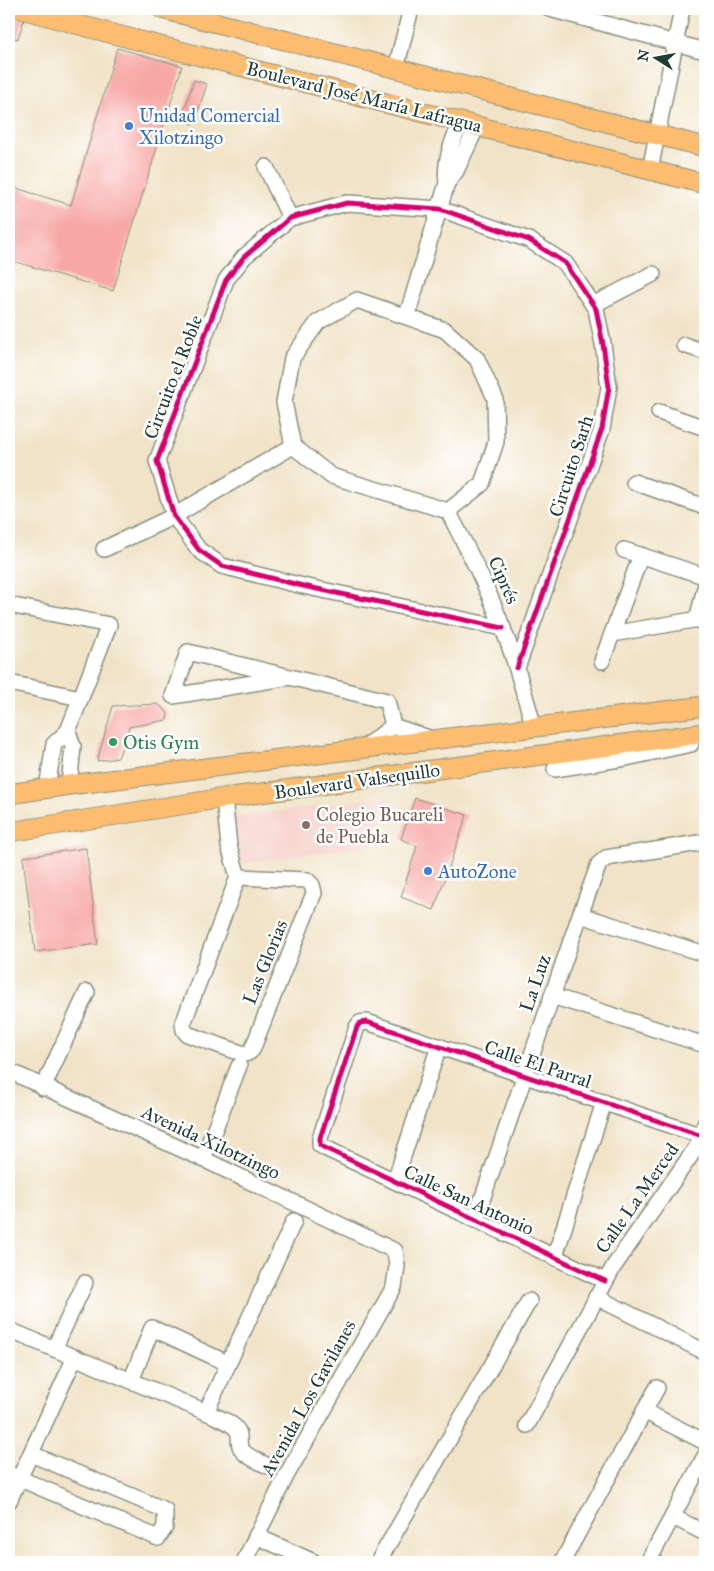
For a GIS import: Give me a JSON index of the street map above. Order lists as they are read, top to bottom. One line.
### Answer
{"streets":{"main road":["Boulevard José María Lafragua","Boulevard Valsequillo"],"street":["Circuito el Roble","Circuito Sarh","Ciprés","Las Glorias","La Luz","Calle El Parral","Avenida Xilotzingo","Calle La Merced","Calle San Antonio","Avenida Los Gavilanes"]},"crossings":[["Circuito el Roble","Circuito Sarh"],["Circuito el Roble","Ciprés"],["Circuito Sarh","Ciprés"],["La Luz","Calle El Parral"],["La Luz","Calle San Antonio"],["Calle El Parral","Calle La Merced"],["Calle El Parral","Calle San Antonio"],["Avenida Xilotzingo","Avenida Los Gavilanes"],["Calle La Merced","Calle San Antonio"]],"places":["Unidad Comercial Xilotzingo","Otis Gym","Colegio Bucareli de Puebla","AutoZone"],"north":"left"}
